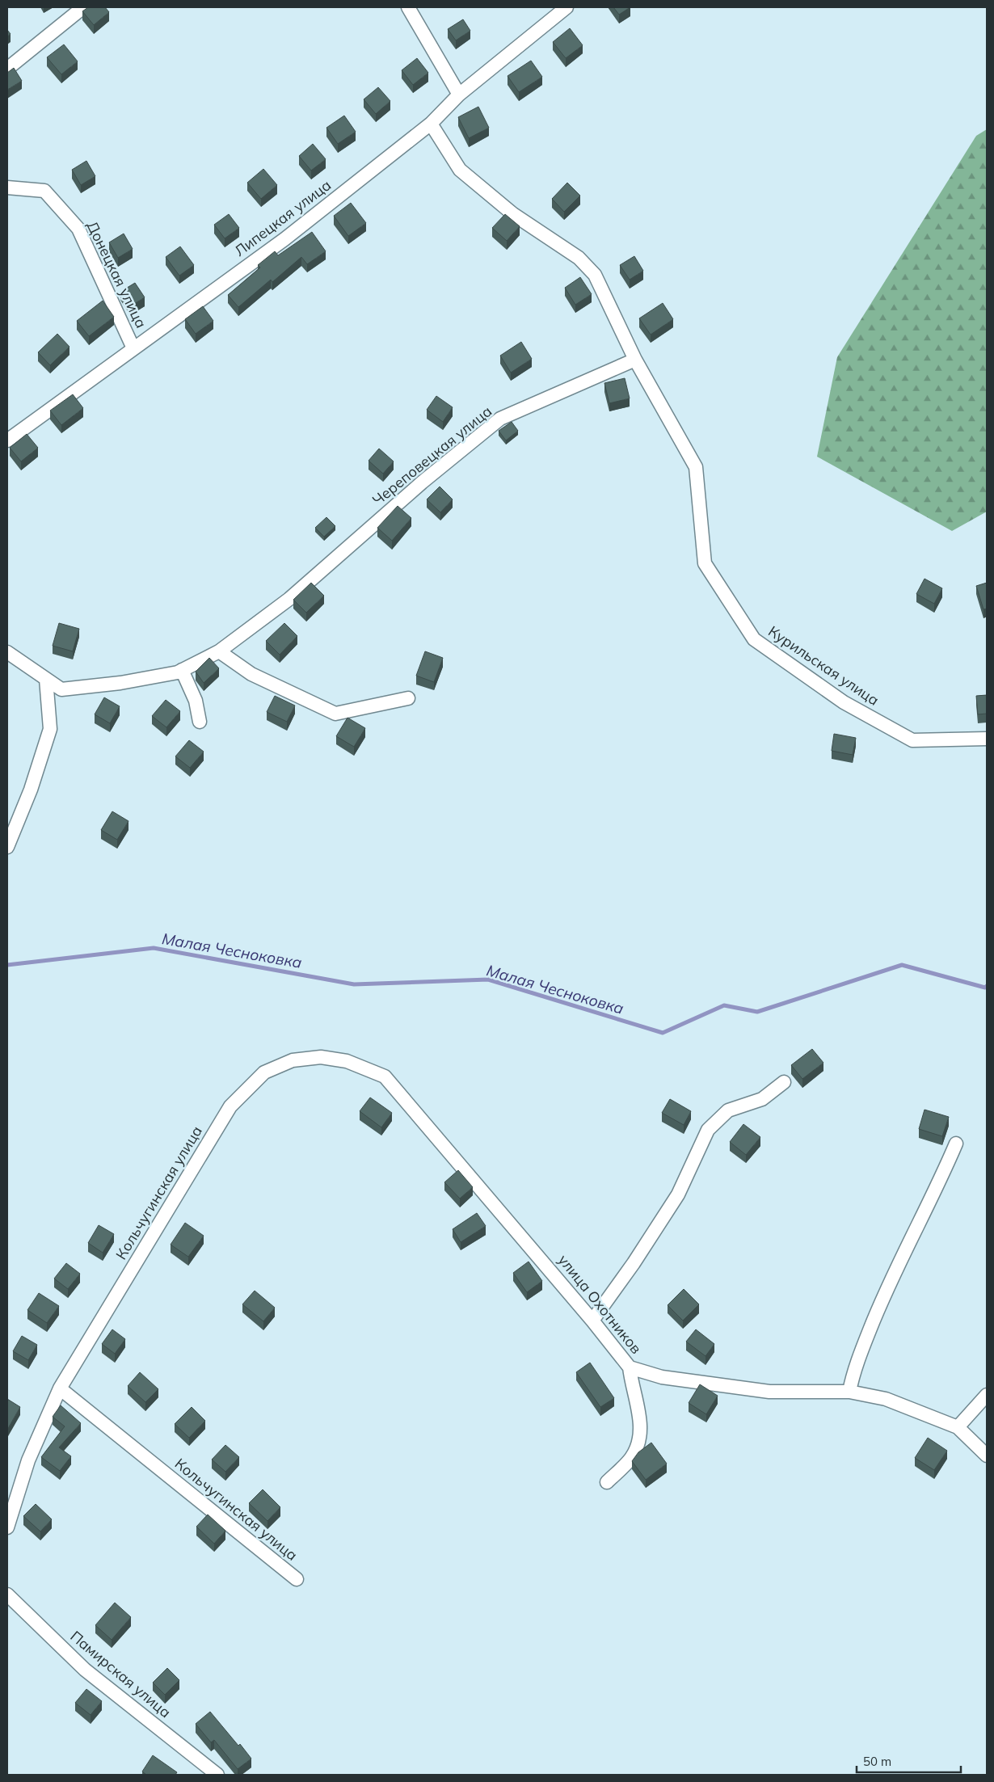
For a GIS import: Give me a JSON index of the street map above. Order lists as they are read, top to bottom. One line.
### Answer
{"streets":{"street":["Липецкая улица","Донецкая улица","Череповецкая улица","Курильская улица","Кольчугинская улица","улица Охотников","Памирская улица"]},"crossings":[["Липецкая улица","Донецкая улица"],["Череповецкая улица","Курильская улица"],["Кольчугинская улица","улица Охотников"]],"water":["Малая Чесноковка"],"scale_bar":"50 m"}
